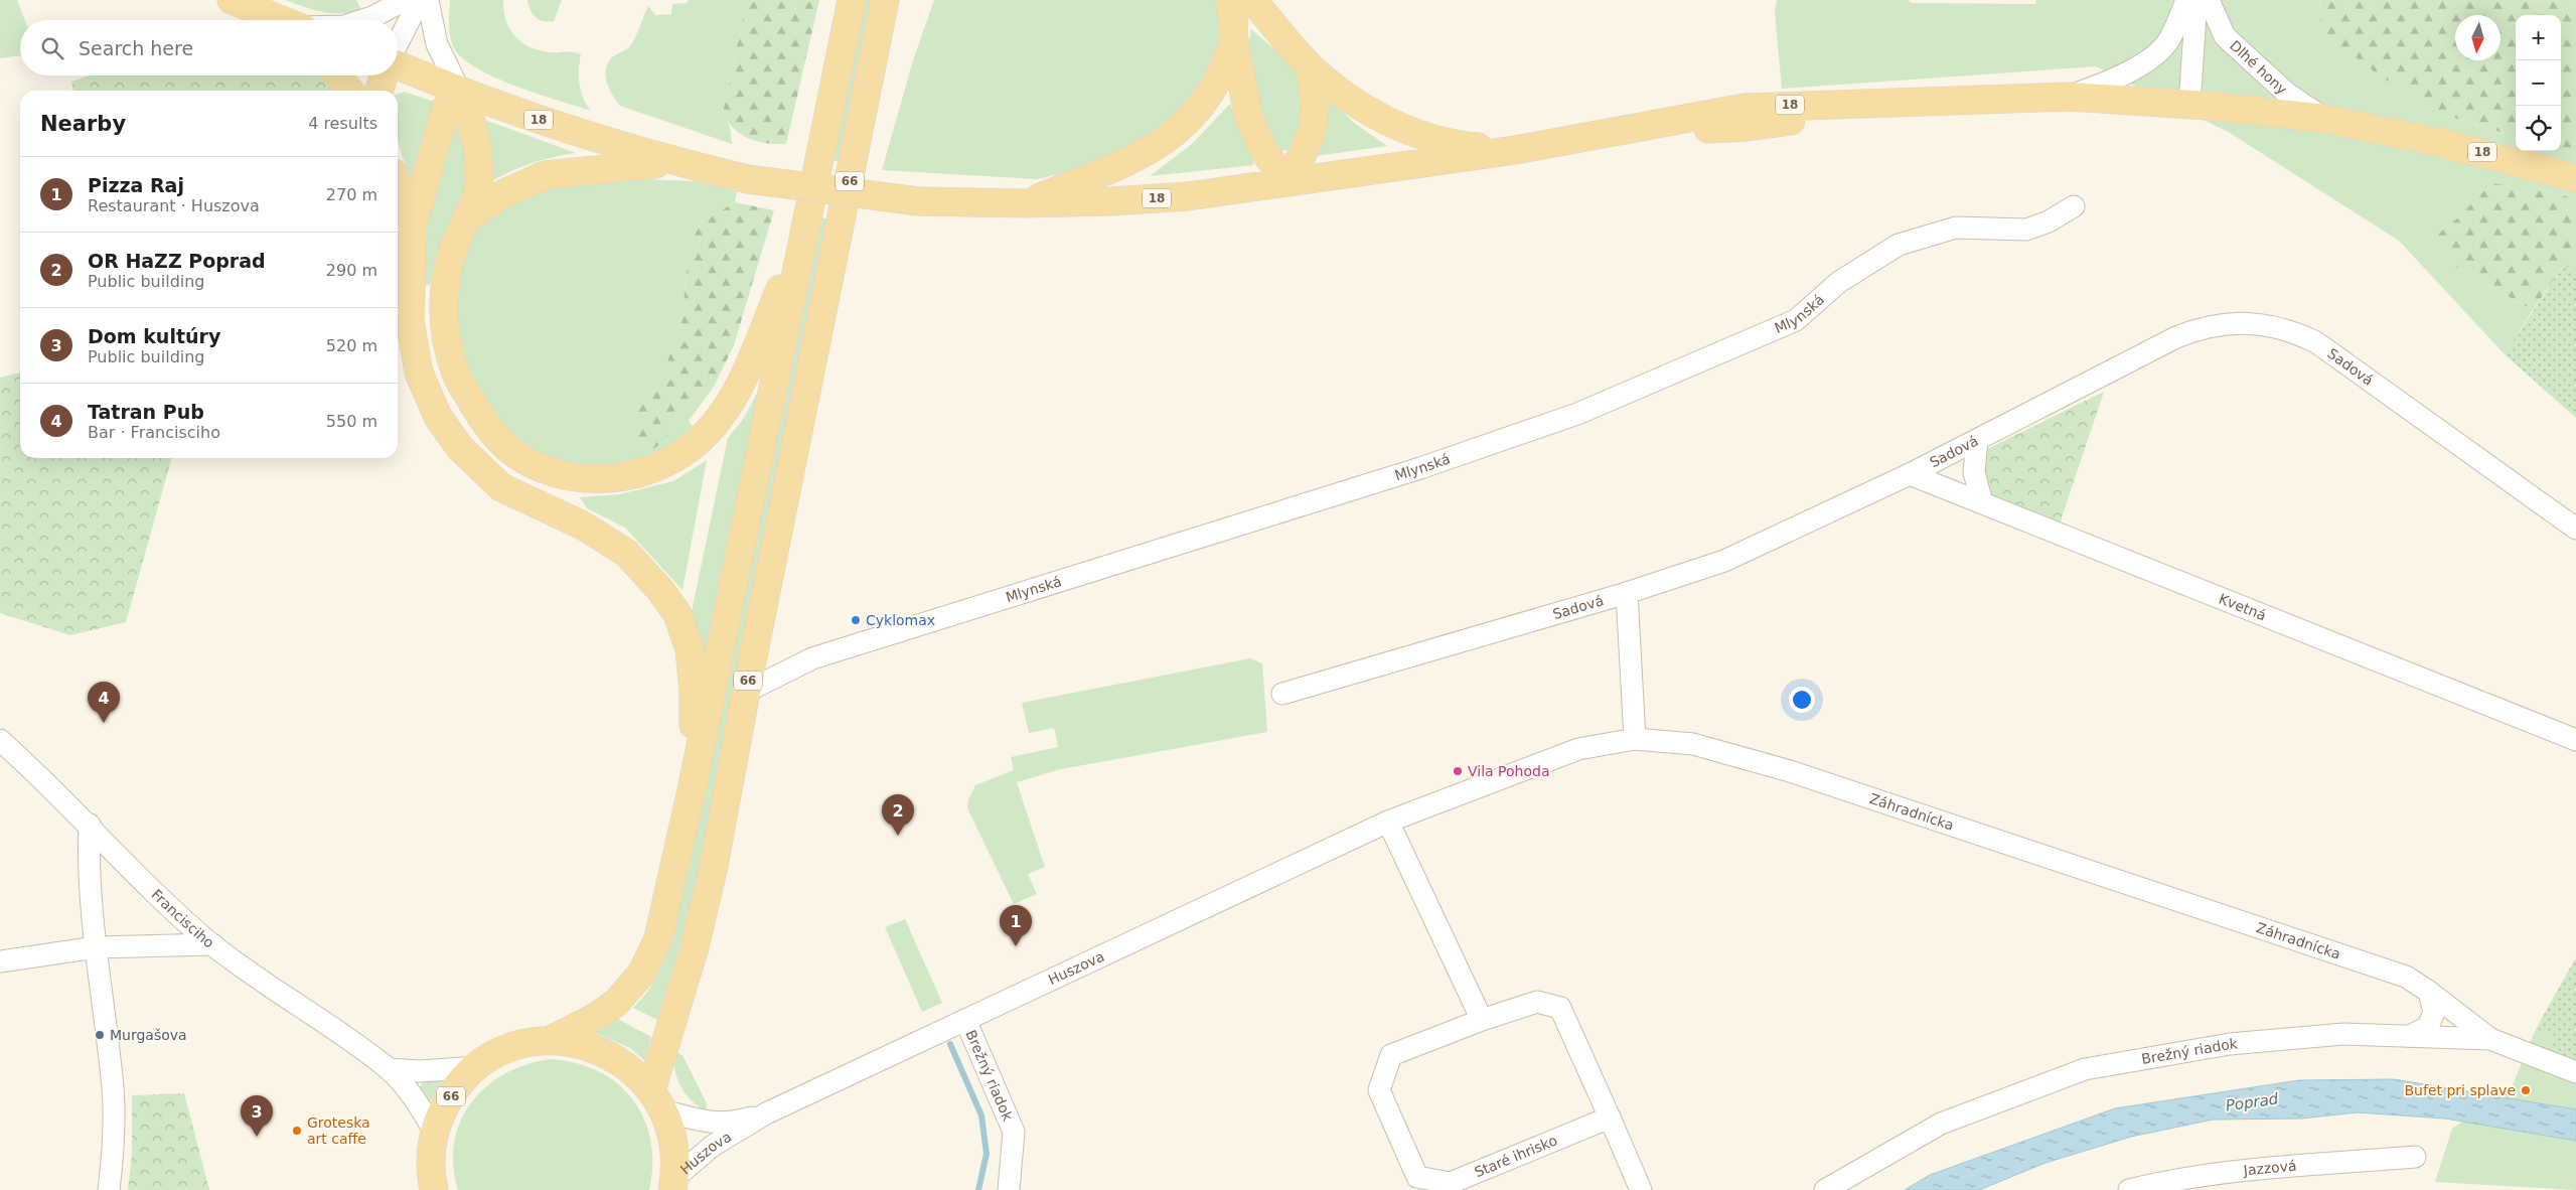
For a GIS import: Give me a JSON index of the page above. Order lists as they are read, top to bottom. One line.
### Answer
{"streets":{"main road":["18","66"],"street":["Dlhé hony","Mlynská","Sadová","Kvetná","Záhradnícka","Francisciho","Huszova","Brežný riadok","Staré ihrisko","Jazzová"]},"crossings":[["Dlhé hony","18"],["66","Mlynská"],["66","Francisciho"],["66","Huszova"],["Sadová","Kvetná"],["Záhradnícka","Huszova"],["Záhradnícka","Brežný riadok"],["Huszova","Brežný riadok"]],"water":["Poprad"],"places":["Cyklomax","Vila Pohoda","Murgašova","Bufet pri splave","Groteska art caffe"],"north":"bottom","page":{"map_buttons":["+","−"],"search":"Search here","heading":["Nearby","4 results"],"list":[{"mark":"1","name":"Pizza Raj","note":"Restaurant · Huszova","value":"270 m"},{"mark":"2","name":"OR HaZZ Poprad","note":"Public building","value":"290 m"},{"mark":"3","name":"Dom kultúry","note":"Public building","value":"520 m"},{"mark":"4","name":"Tatran Pub","note":"Bar · Francisciho","value":"550 m"}],"pins":["4","2","1","3"]}}
